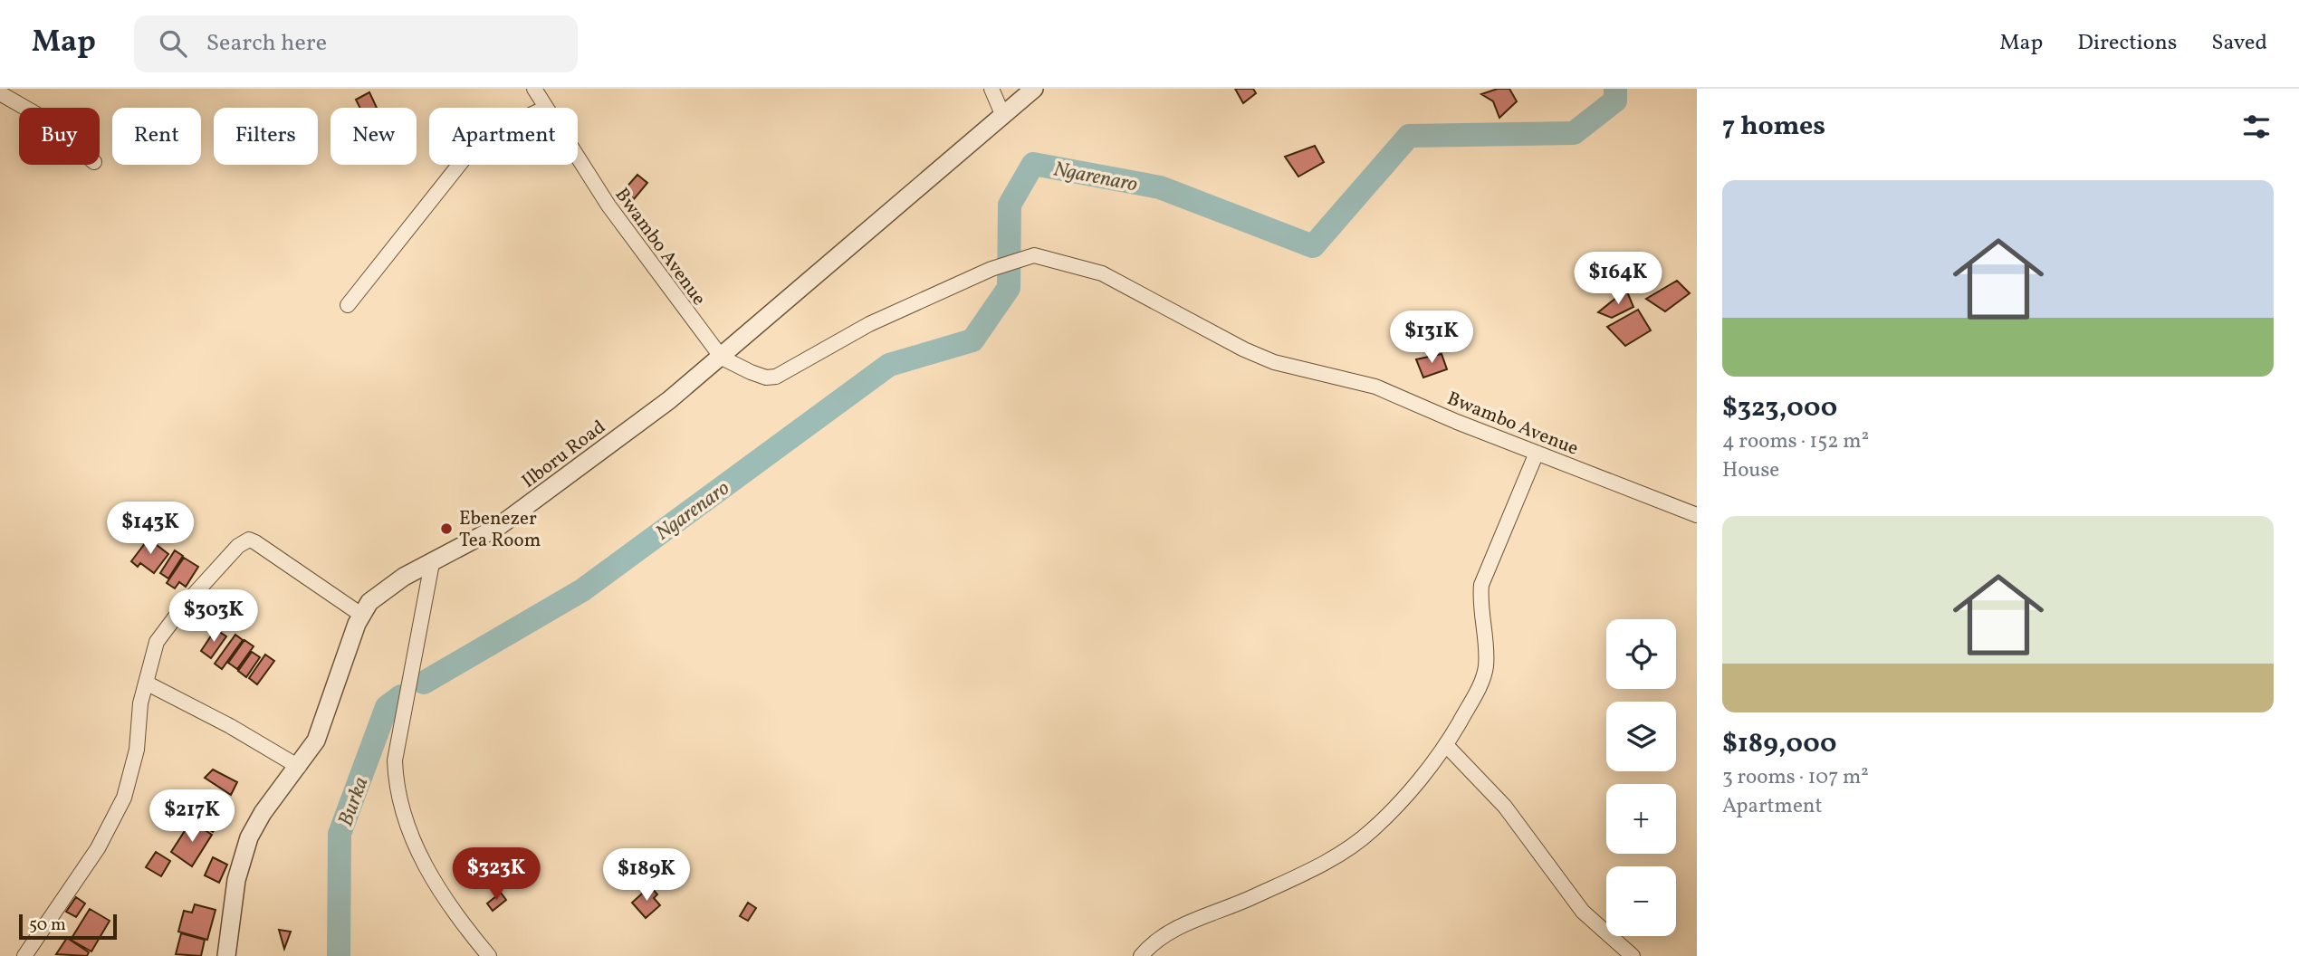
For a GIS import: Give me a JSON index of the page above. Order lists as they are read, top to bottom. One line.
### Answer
{"streets":{"street":["Bwambo Avenue","Ilboru Road"]},"crossings":[["Bwambo Avenue","Ilboru Road"]],"water":["Ngarenaro","Burka"],"places":["Ebenezer Tea Room"],"scale_bar":"50 m","page":{"header":"Map","search":"Search here","nav":["Map","Directions","Saved"],"heading":"7 homes","chip":["Buy","Rent","Filters","New","Apartment"],"list":[{"name":"$323,000","note":"4 rooms · 152 m² · House"},{"name":"$189,000","note":"3 rooms · 107 m² · Apartment"}],"price":["$164K","$131K","$143K","$303K","$217K","$323K","$189K"],"map_buttons":["+","−"],"scale":"50 m"}}
